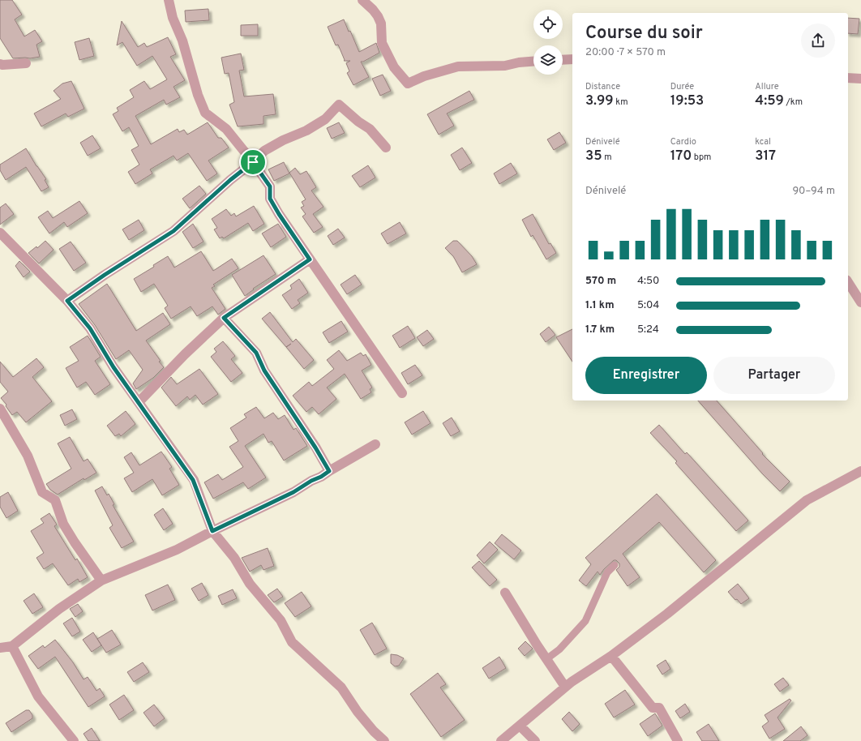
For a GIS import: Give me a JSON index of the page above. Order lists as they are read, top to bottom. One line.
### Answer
{"page":{"heading":["Course du soir","20:00 · 7 × 570 m"],"stats":[["Distance","3.99 km"],["Durée","19:53"],["Allure","4:59 /km"],["Dénivelé","35 m"],["Cardio","170 bpm"],["kcal","317"]],"chart":["Dénivelé","90–94 m"],"list":[{"name":"570 m","note":"4:50"},{"name":"1.1 km","note":"5:04"},{"name":"1.7 km","note":"5:24"}],"buttons":["Enregistrer","Partager"]}}
